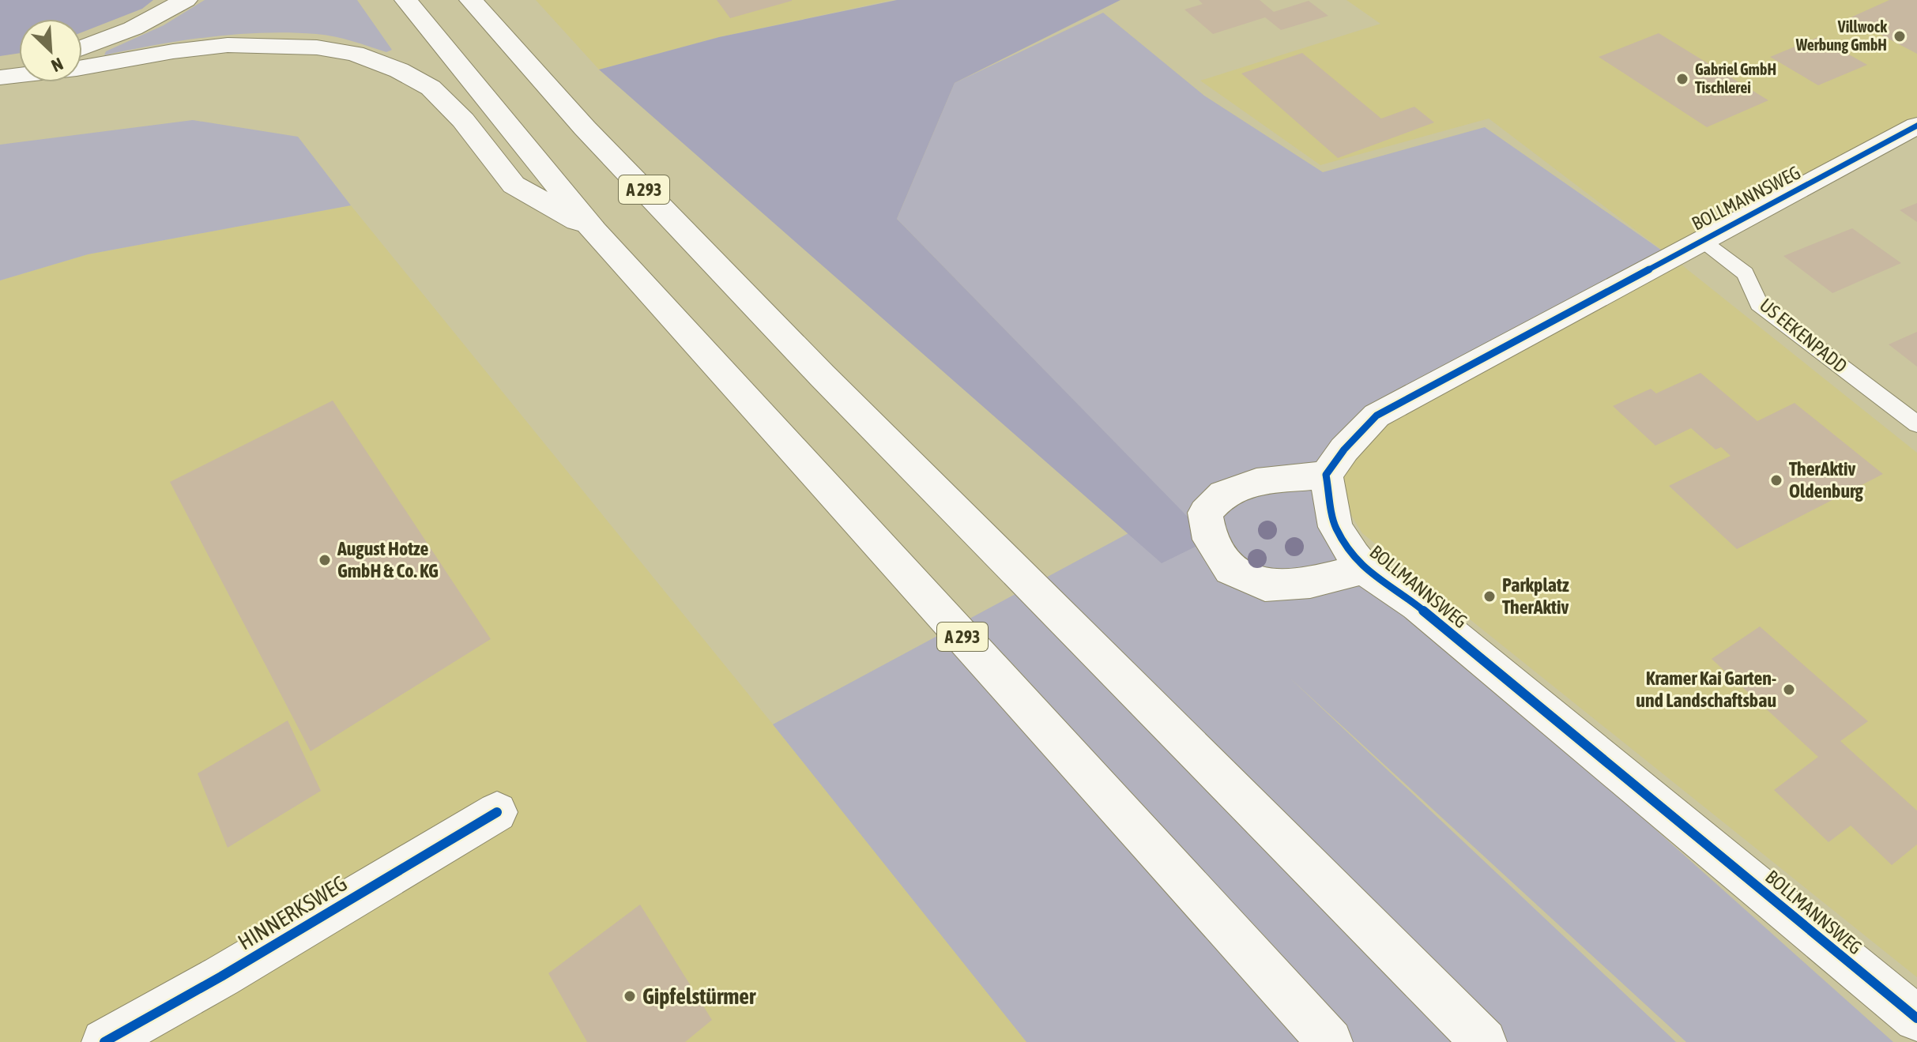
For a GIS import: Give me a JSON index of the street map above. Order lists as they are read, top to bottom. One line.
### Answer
{"streets":{"main road":["A 293","BOLLMANNSWEG","HINNERKSWEG"],"lane":["US EEKENPADD"]},"crossings":[["BOLLMANNSWEG","US EEKENPADD"]],"places":["Villwock Werbung GmbH","Gabriel GmbH Tischlerei","TherAktiv Oldenburg","August Hotze GmbH & Co. KG","Parkplatz TherAktiv","Kramer Kai Garten- und Landschaftsbau","Gipfelstürmer"],"north":"bottom right"}
